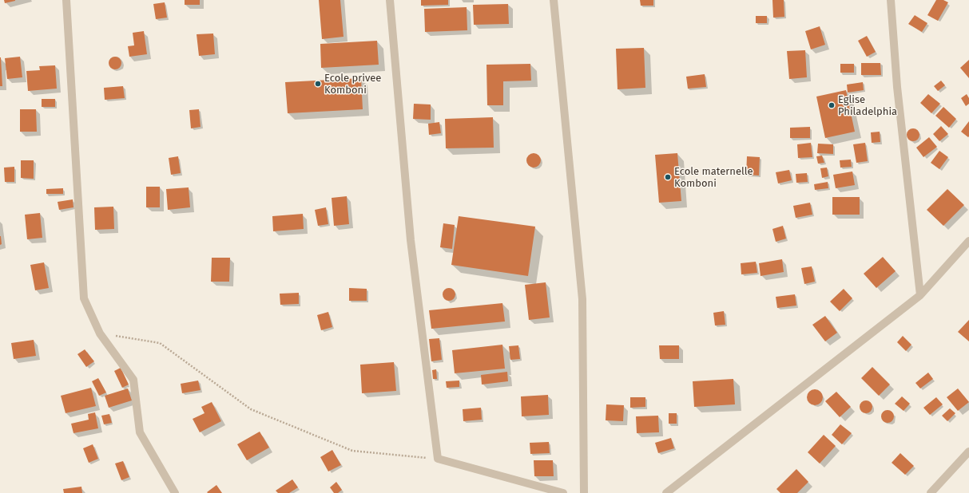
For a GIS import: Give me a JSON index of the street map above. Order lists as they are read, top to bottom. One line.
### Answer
{"places":["Ecole privee Komboni","Eglise Philadelphia","Ecole maternelle Komboni"]}
